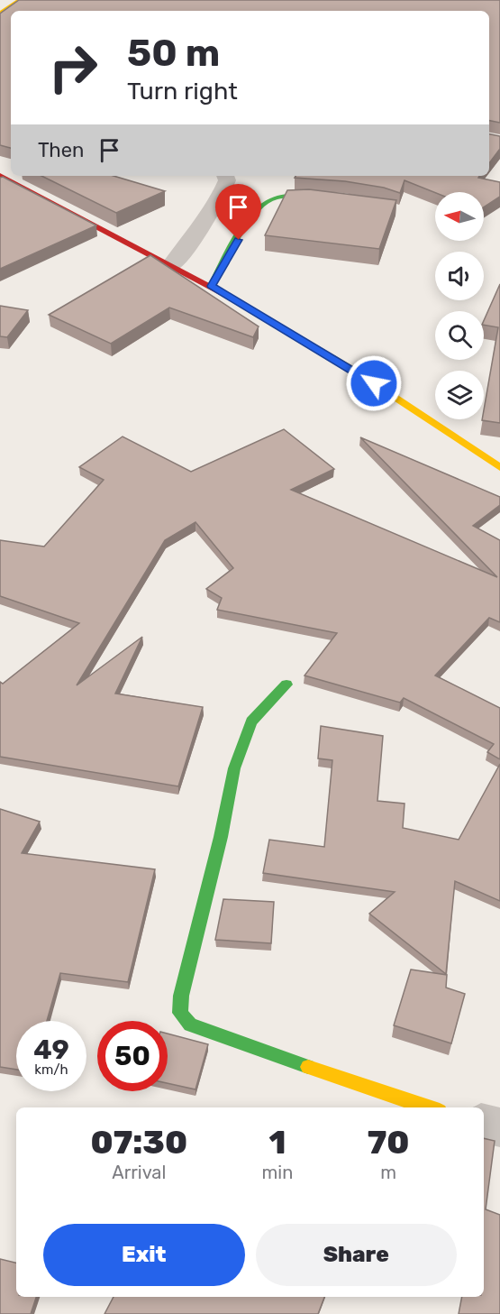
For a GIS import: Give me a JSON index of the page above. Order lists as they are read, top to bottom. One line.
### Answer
{"north":"left","page":{"turn":["50 m","Turn right"],"then":"Then","speed":"49 km/h","limit":"50","eta":["07:30","Arrival","1","min","70","m"],"buttons":["Exit","Share"]}}
